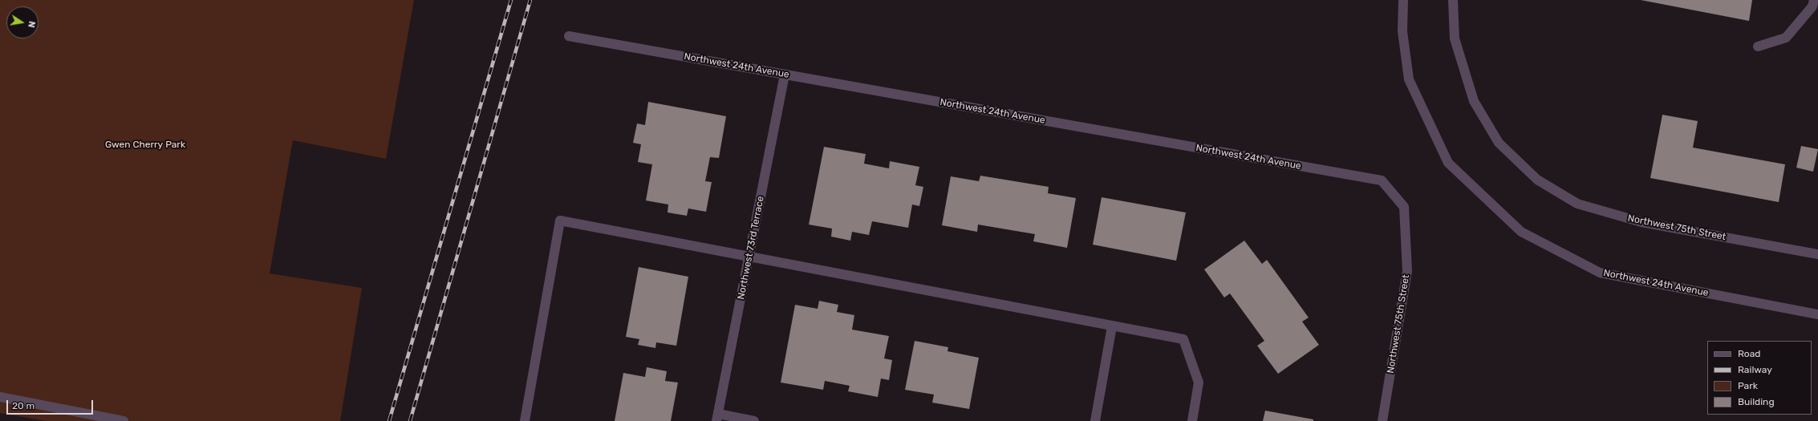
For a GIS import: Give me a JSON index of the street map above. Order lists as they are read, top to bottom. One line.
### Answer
{"streets":{"street":["Northwest 24th Avenue","Northwest 75th Street","Northwest 73rd Terrace"]},"crossings":[["Northwest 24th Avenue","Northwest 75th Street"],["Northwest 24th Avenue","Northwest 73rd Terrace"]],"parks":["Gwen Cherry Park"],"legend":["Road","Railway","Park","Building"],"scale_bar":"20 m","north":"right"}
